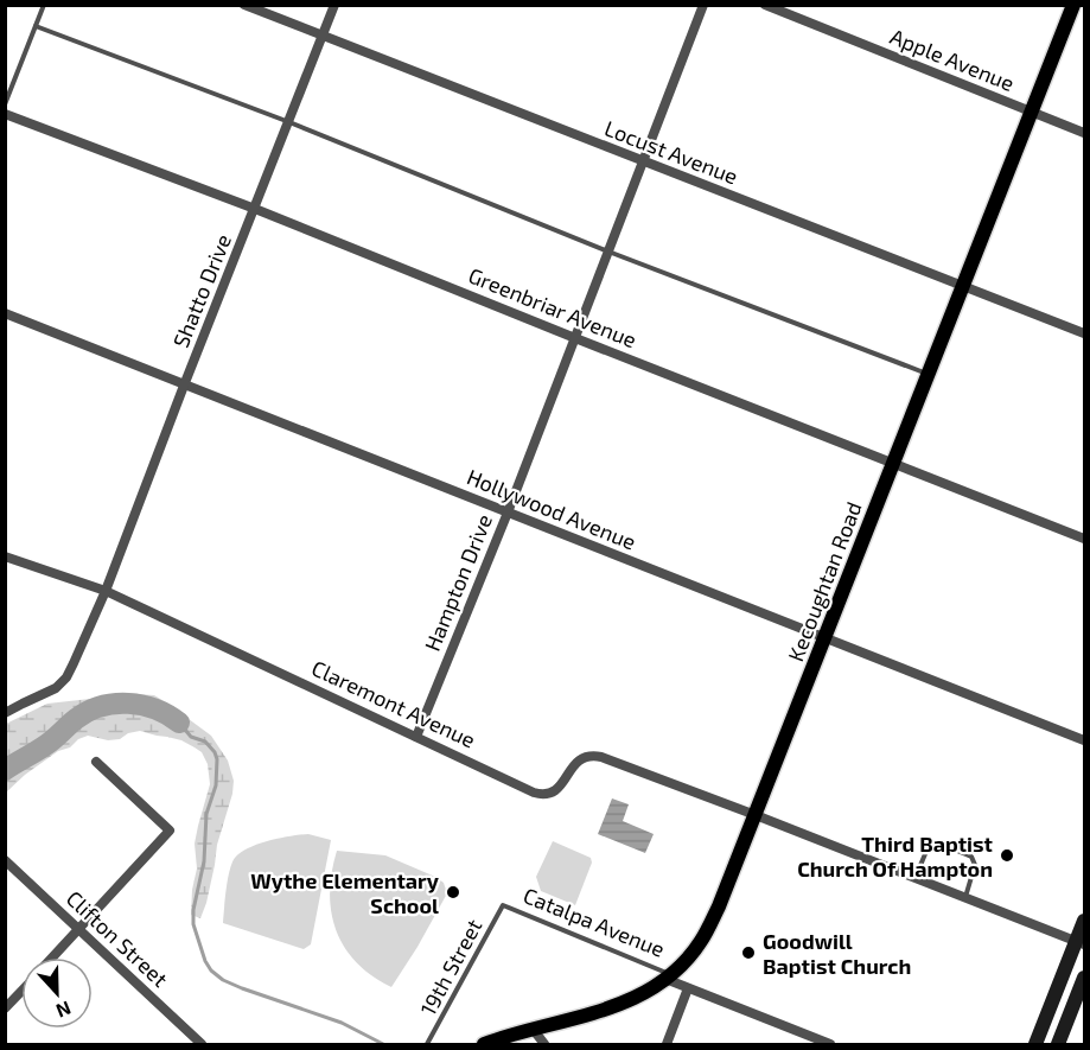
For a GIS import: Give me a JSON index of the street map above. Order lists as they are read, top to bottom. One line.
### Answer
{"streets":{"main road":["Kecoughtan Road"],"street":["Apple Avenue","Locust Avenue","Shatto Drive","Greenbriar Avenue","Hollywood Avenue","Hampton Drive","Claremont Avenue","Catalpa Avenue","Clifton Street"],"lane":["19th Street"]},"crossings":[["Apple Avenue","Kecoughtan Road"],["Locust Avenue","Shatto Drive"],["Locust Avenue","Kecoughtan Road"],["Locust Avenue","Hampton Drive"],["Shatto Drive","Greenbriar Avenue"],["Shatto Drive","Hollywood Avenue"],["Shatto Drive","Claremont Avenue"],["Greenbriar Avenue","Kecoughtan Road"],["Greenbriar Avenue","Hampton Drive"],["Hollywood Avenue","Kecoughtan Road"],["Hollywood Avenue","Hampton Drive"],["Kecoughtan Road","Claremont Avenue"],["Kecoughtan Road","Catalpa Avenue"],["Hampton Drive","Claremont Avenue"],["Catalpa Avenue","19th Street"]],"places":["Third Baptist Church Of Hampton","Wythe Elementary School","Goodwill Baptist Church"],"north":"bottom"}
